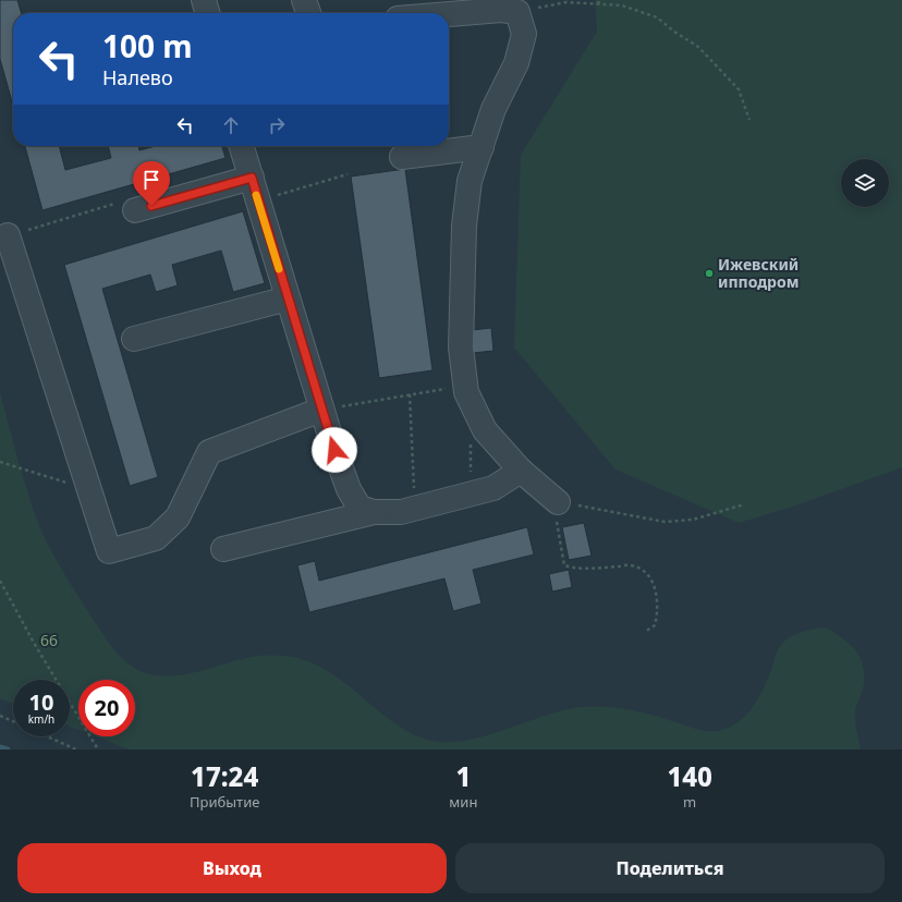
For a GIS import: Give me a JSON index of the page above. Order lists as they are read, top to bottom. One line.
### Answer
{"parks":["66"],"places":["Ижевский ипподром"],"page":{"turn":["100 m","Налево"],"speed":"10 km/h","limit":"20","eta":["17:24","Прибытие","1","мин","140","m"],"buttons":["Выход","Поделиться"]}}
